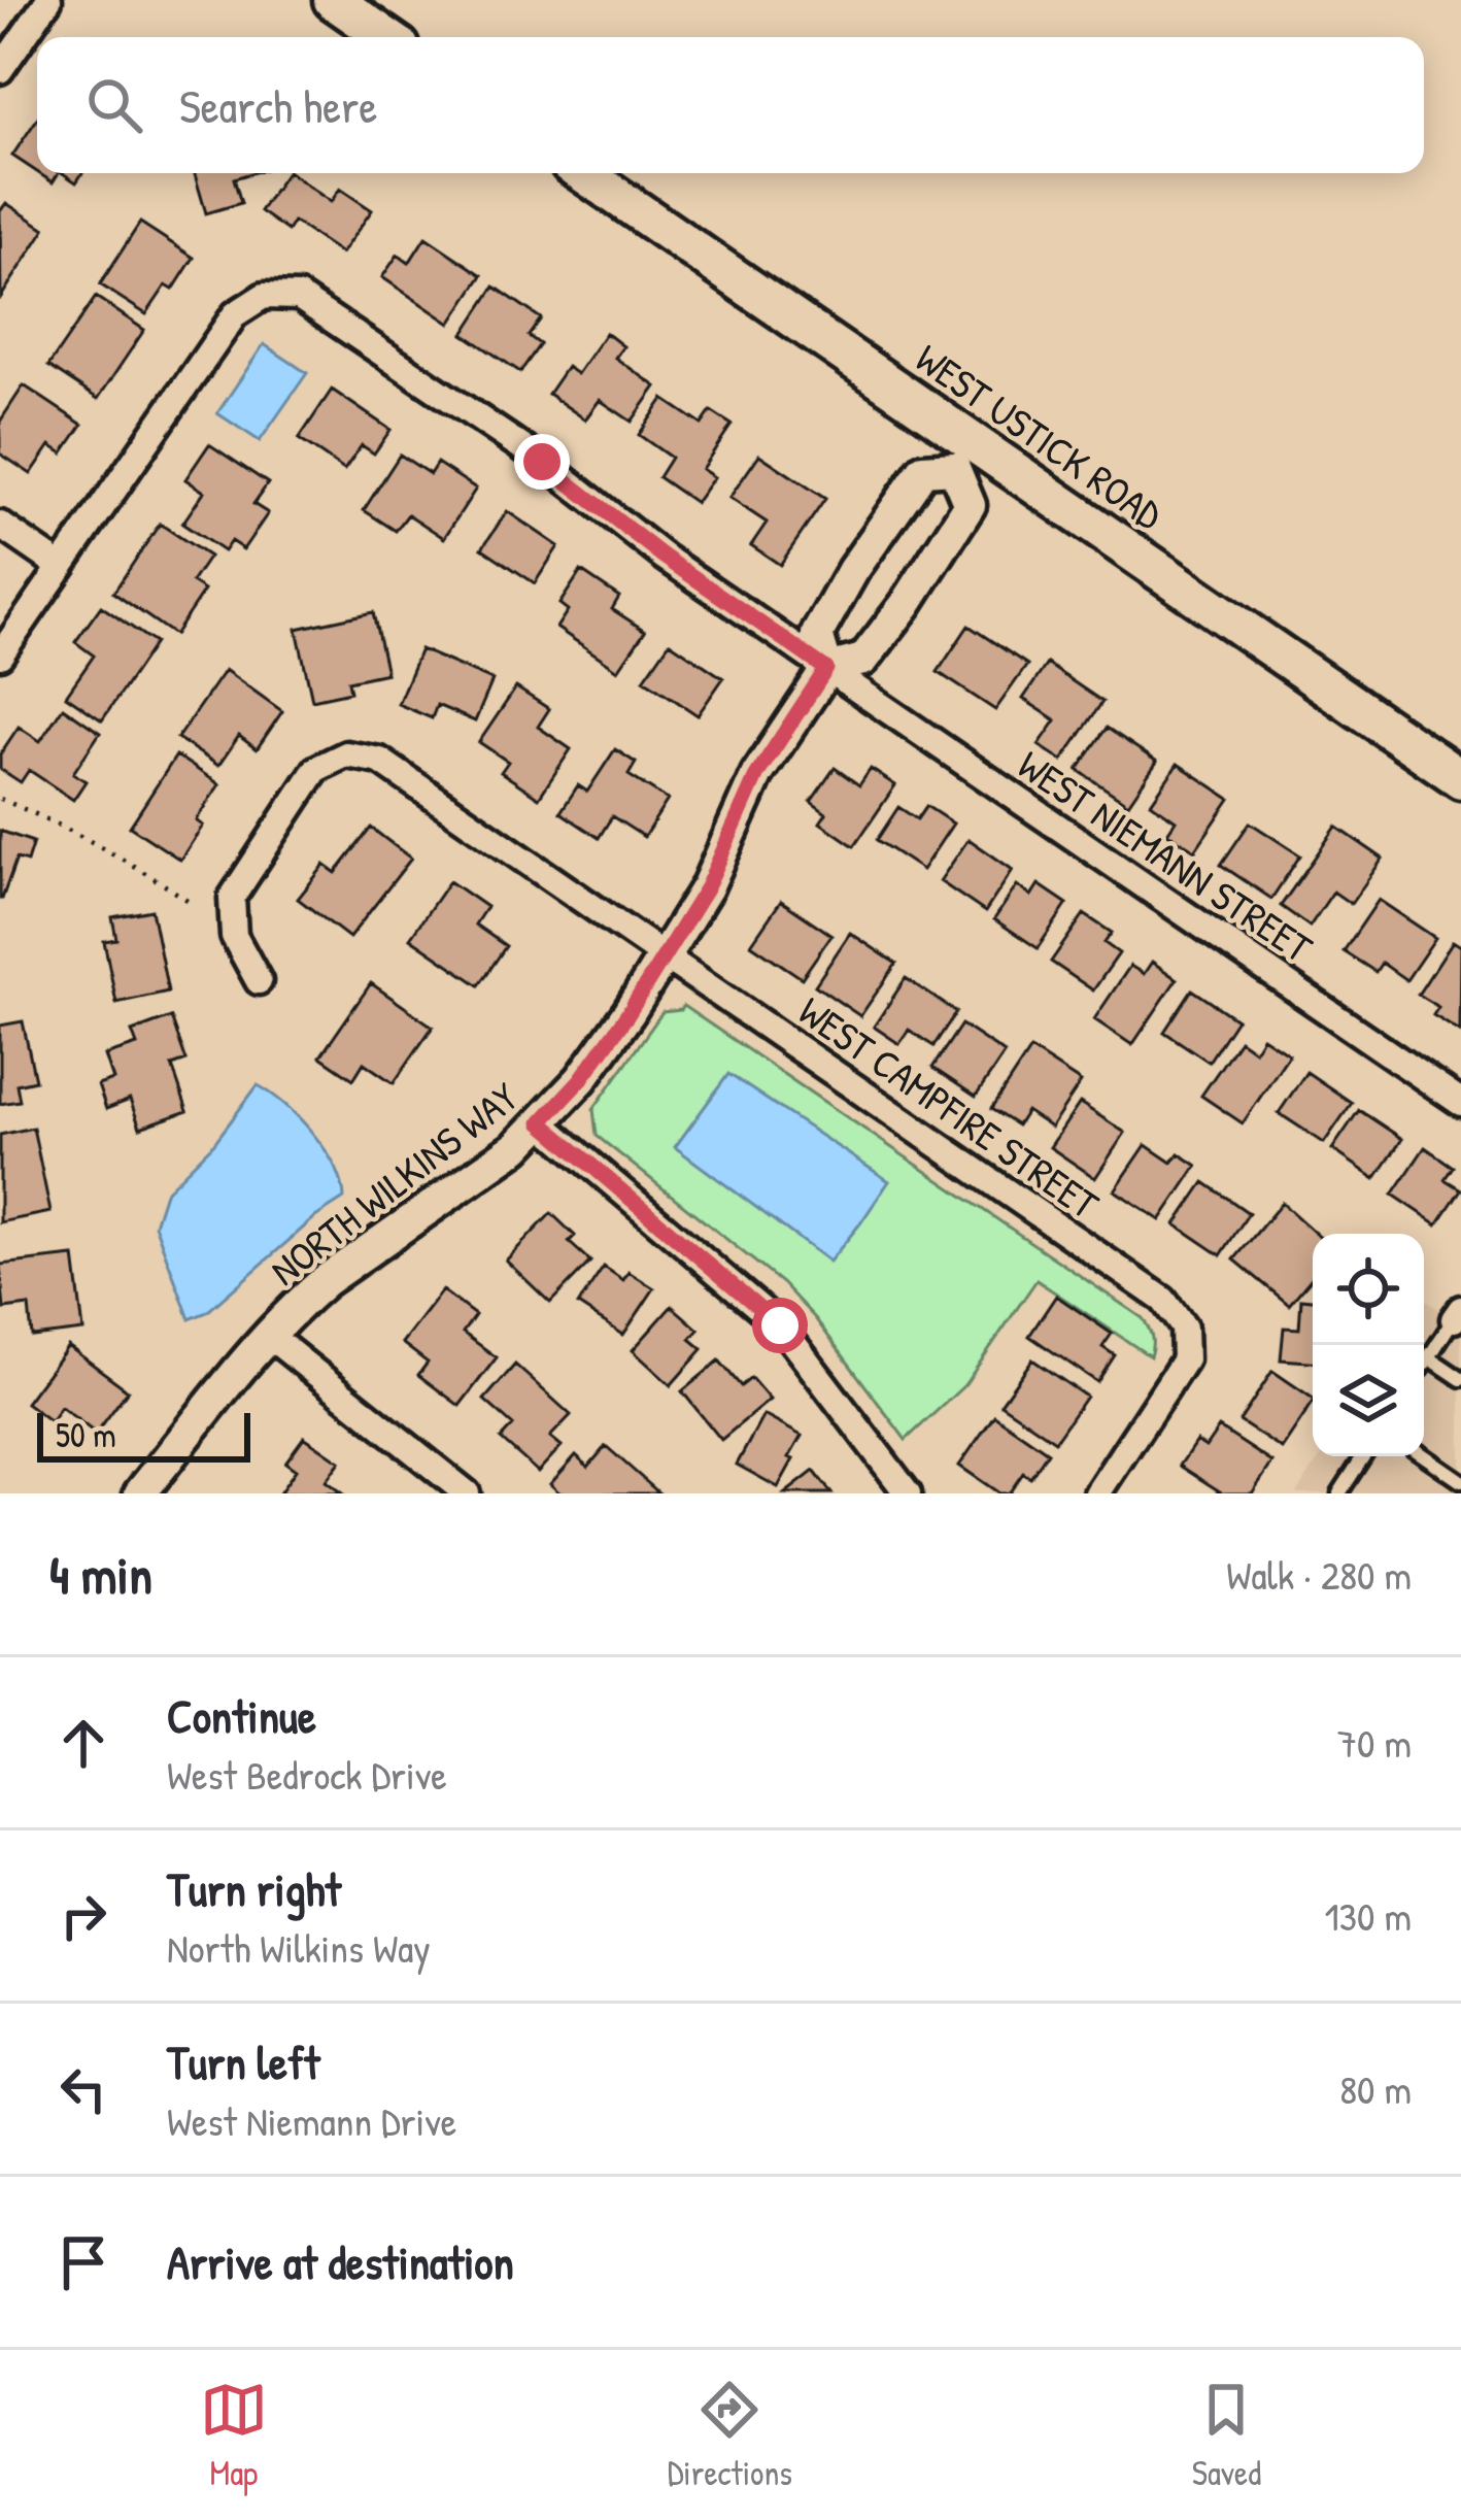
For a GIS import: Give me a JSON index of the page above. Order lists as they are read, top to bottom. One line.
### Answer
{"streets":{"main road":["WEST USTICK ROAD"],"street":["WEST NIEMANN STREET","WEST CAMPFIRE STREET","NORTH WILKINS WAY"]},"crossings":[["WEST USTICK ROAD","NORTH WILKINS WAY"],["WEST NIEMANN STREET","NORTH WILKINS WAY"],["WEST CAMPFIRE STREET","NORTH WILKINS WAY"]],"scale_bar":"50 m","page":{"search":"Search here","scale":"50 m","heading":["4 min","Walk · 280 m"],"list":[["Continue","West Bedrock Drive","70 m"],["Turn right","North Wilkins Way","130 m"],["Turn left","West Niemann Drive","80 m"],"Arrive at destination"],"nav":["Map","Directions","Saved"]}}
